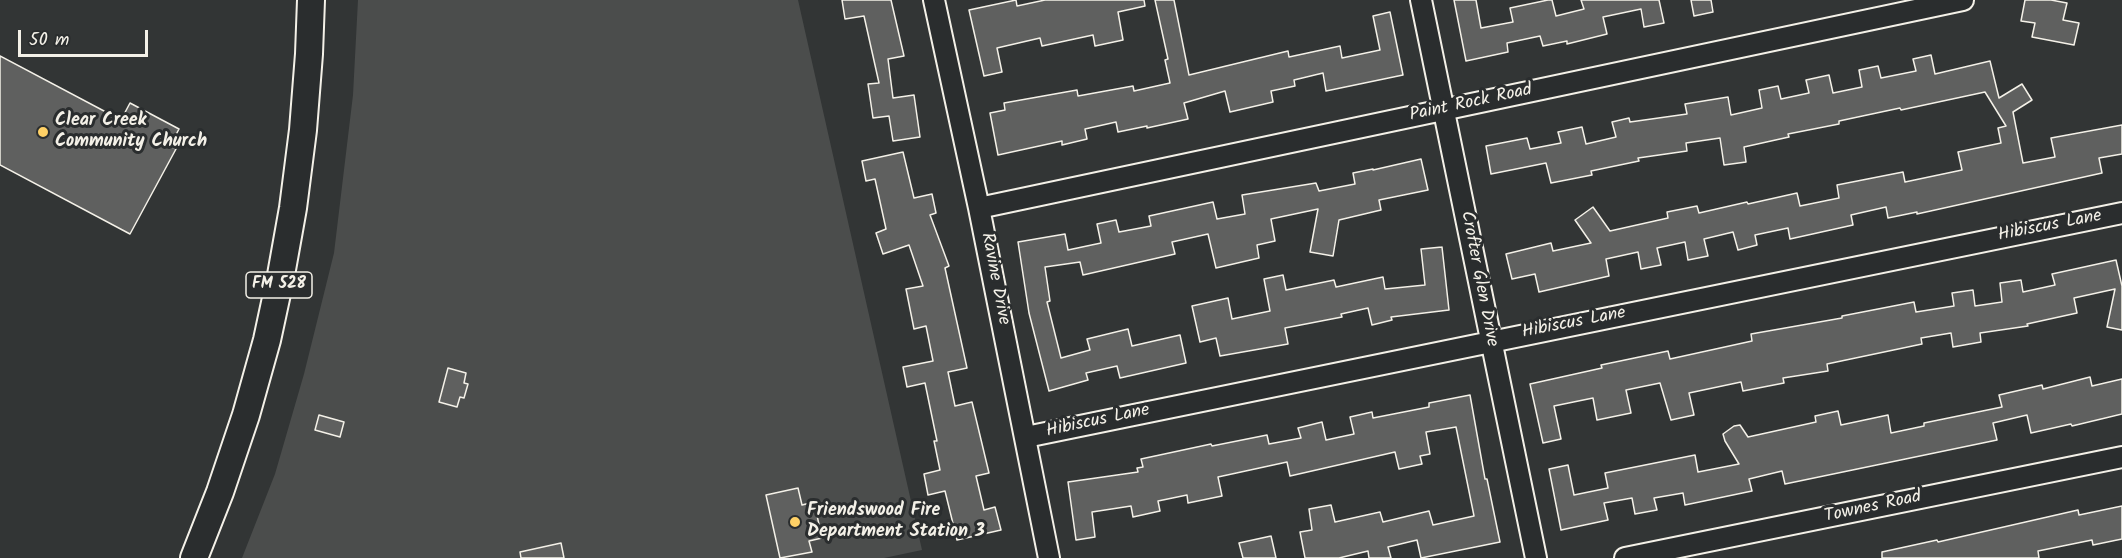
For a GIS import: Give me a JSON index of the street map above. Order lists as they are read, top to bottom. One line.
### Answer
{"streets":{"main road":["FM 528"],"street":["Paint Rock Road","Hibiscus Lane","Ravine Drive","Crofter Glen Drive","Townes Road"]},"crossings":[["Paint Rock Road","Ravine Drive"],["Paint Rock Road","Crofter Glen Drive"],["Hibiscus Lane","Ravine Drive"],["Hibiscus Lane","Crofter Glen Drive"]],"places":["Clear Creek Community Church","Friendswood Fire Department Station 3"],"scale_bar":"50 m"}
